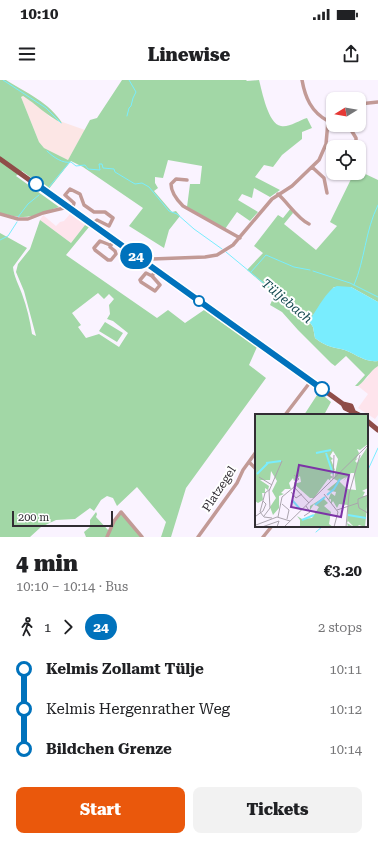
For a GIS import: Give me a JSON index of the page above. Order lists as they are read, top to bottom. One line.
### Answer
{"streets":{"street":["Platzegel"]},"water":["Tüljebach"],"lines":["bus line 24"],"scale_bar":"200 m","north":"left","page":{"status":"10:10","header":"Linewise","on_map":"24","scale":"200 m","heading":["4 min","10:10 – 10:14 · Bus","€3.20"],"legs":["1","24","2 stops"],"list":[{"name":"Kelmis Zollamt Tülje","value":"10:11"},{"name":"Kelmis Hergenrather Weg","value":"10:12"},{"name":"Bildchen Grenze","value":"10:14"}],"buttons":["Start","Tickets"]}}
